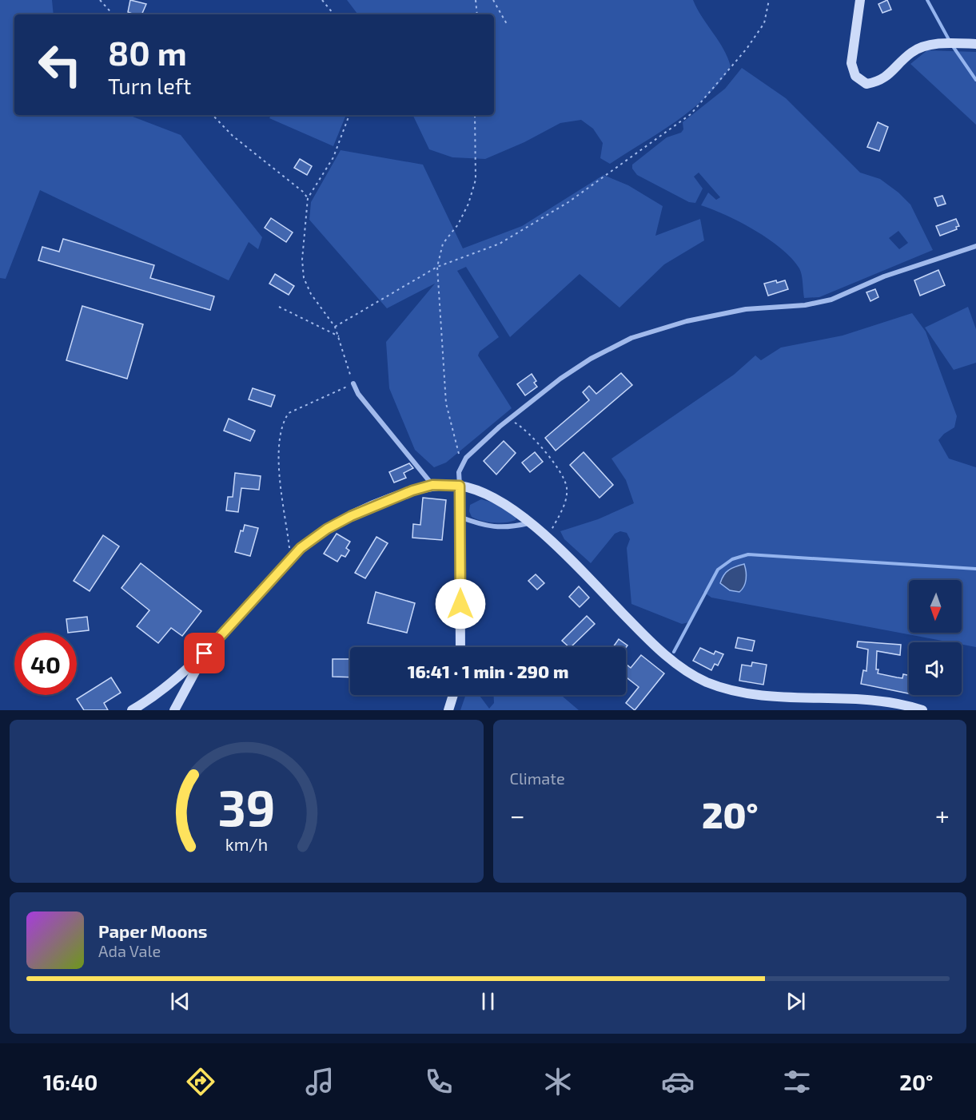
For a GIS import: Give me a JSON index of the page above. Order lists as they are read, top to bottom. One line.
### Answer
{"north":"bottom","page":{"turn":["80 m","Turn left"],"limit":"40","trip":"16:41 · 1 min · 290 m","tile":"Climate","heat":["−","20°","+"],"song":["Paper Moons","Ada Vale"],"tabs":["16:40","20°"],"gauge":["39","km/h"]}}
